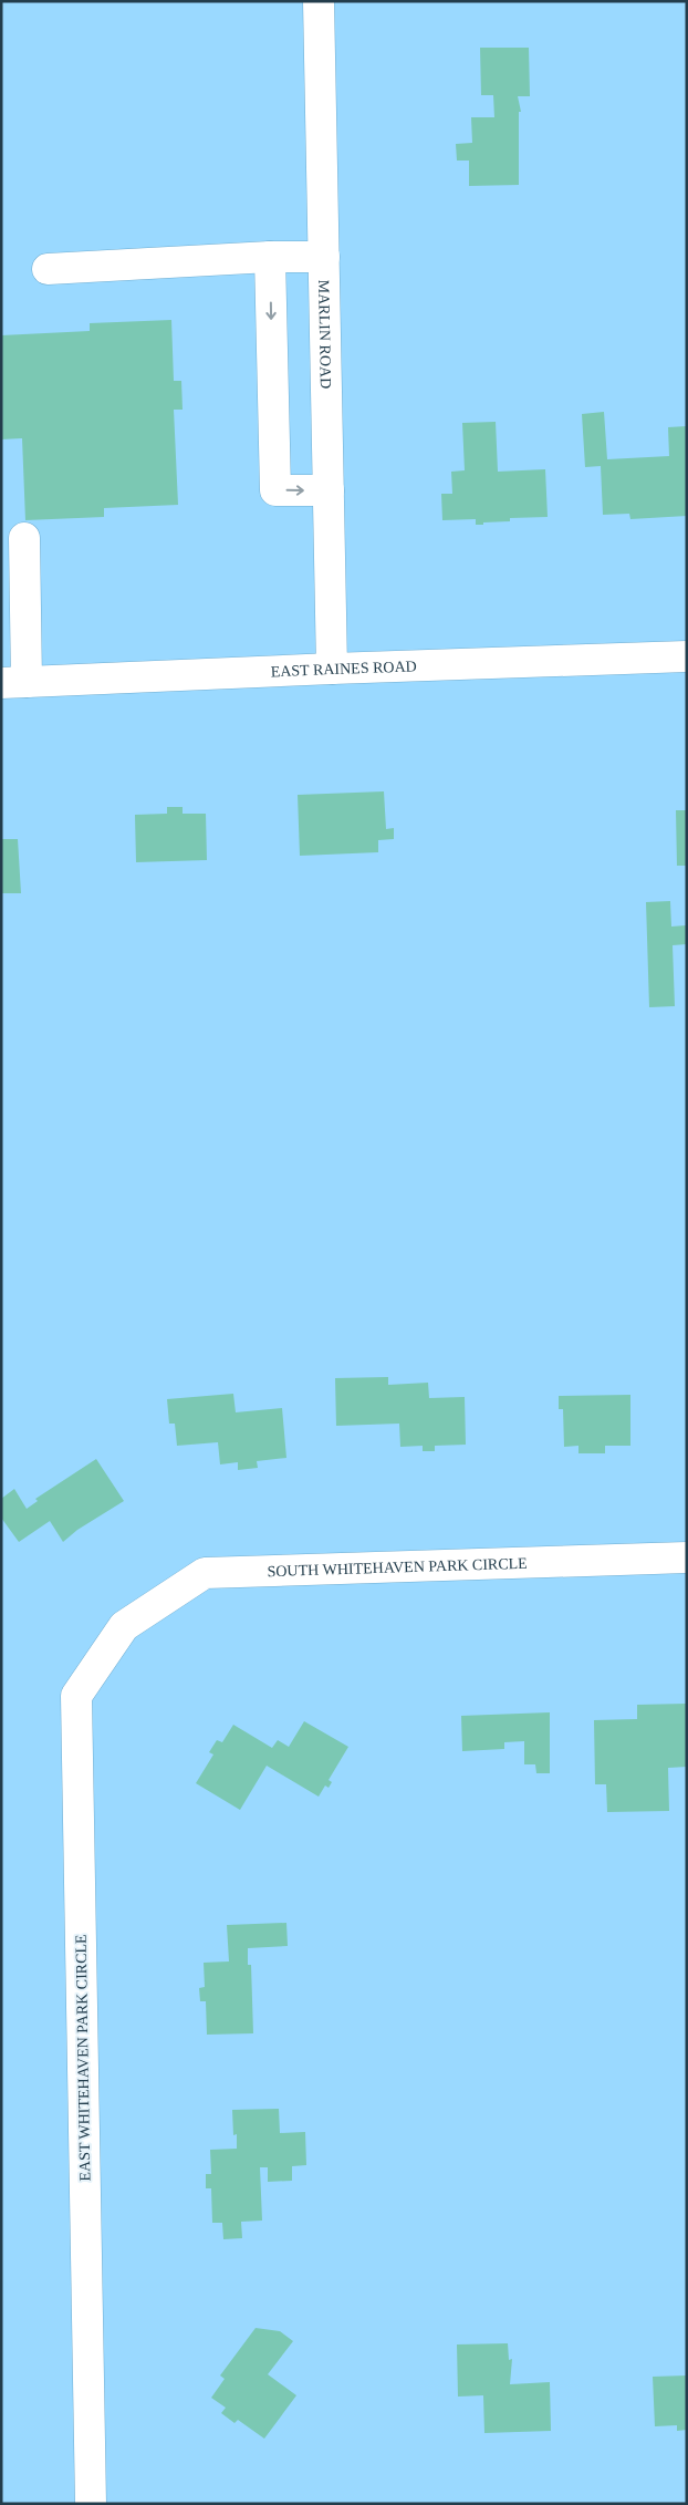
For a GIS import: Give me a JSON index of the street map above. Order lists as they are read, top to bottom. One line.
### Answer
{"streets":{"street":["MARLIN ROAD","EAST RAINES ROAD","SOUTH WHITEHAVEN PARK CIRCLE","EAST WHITEHAVEN PARK CIRCLE"]},"crossings":[["MARLIN ROAD","EAST RAINES ROAD"],["SOUTH WHITEHAVEN PARK CIRCLE","EAST WHITEHAVEN PARK CIRCLE"]]}
